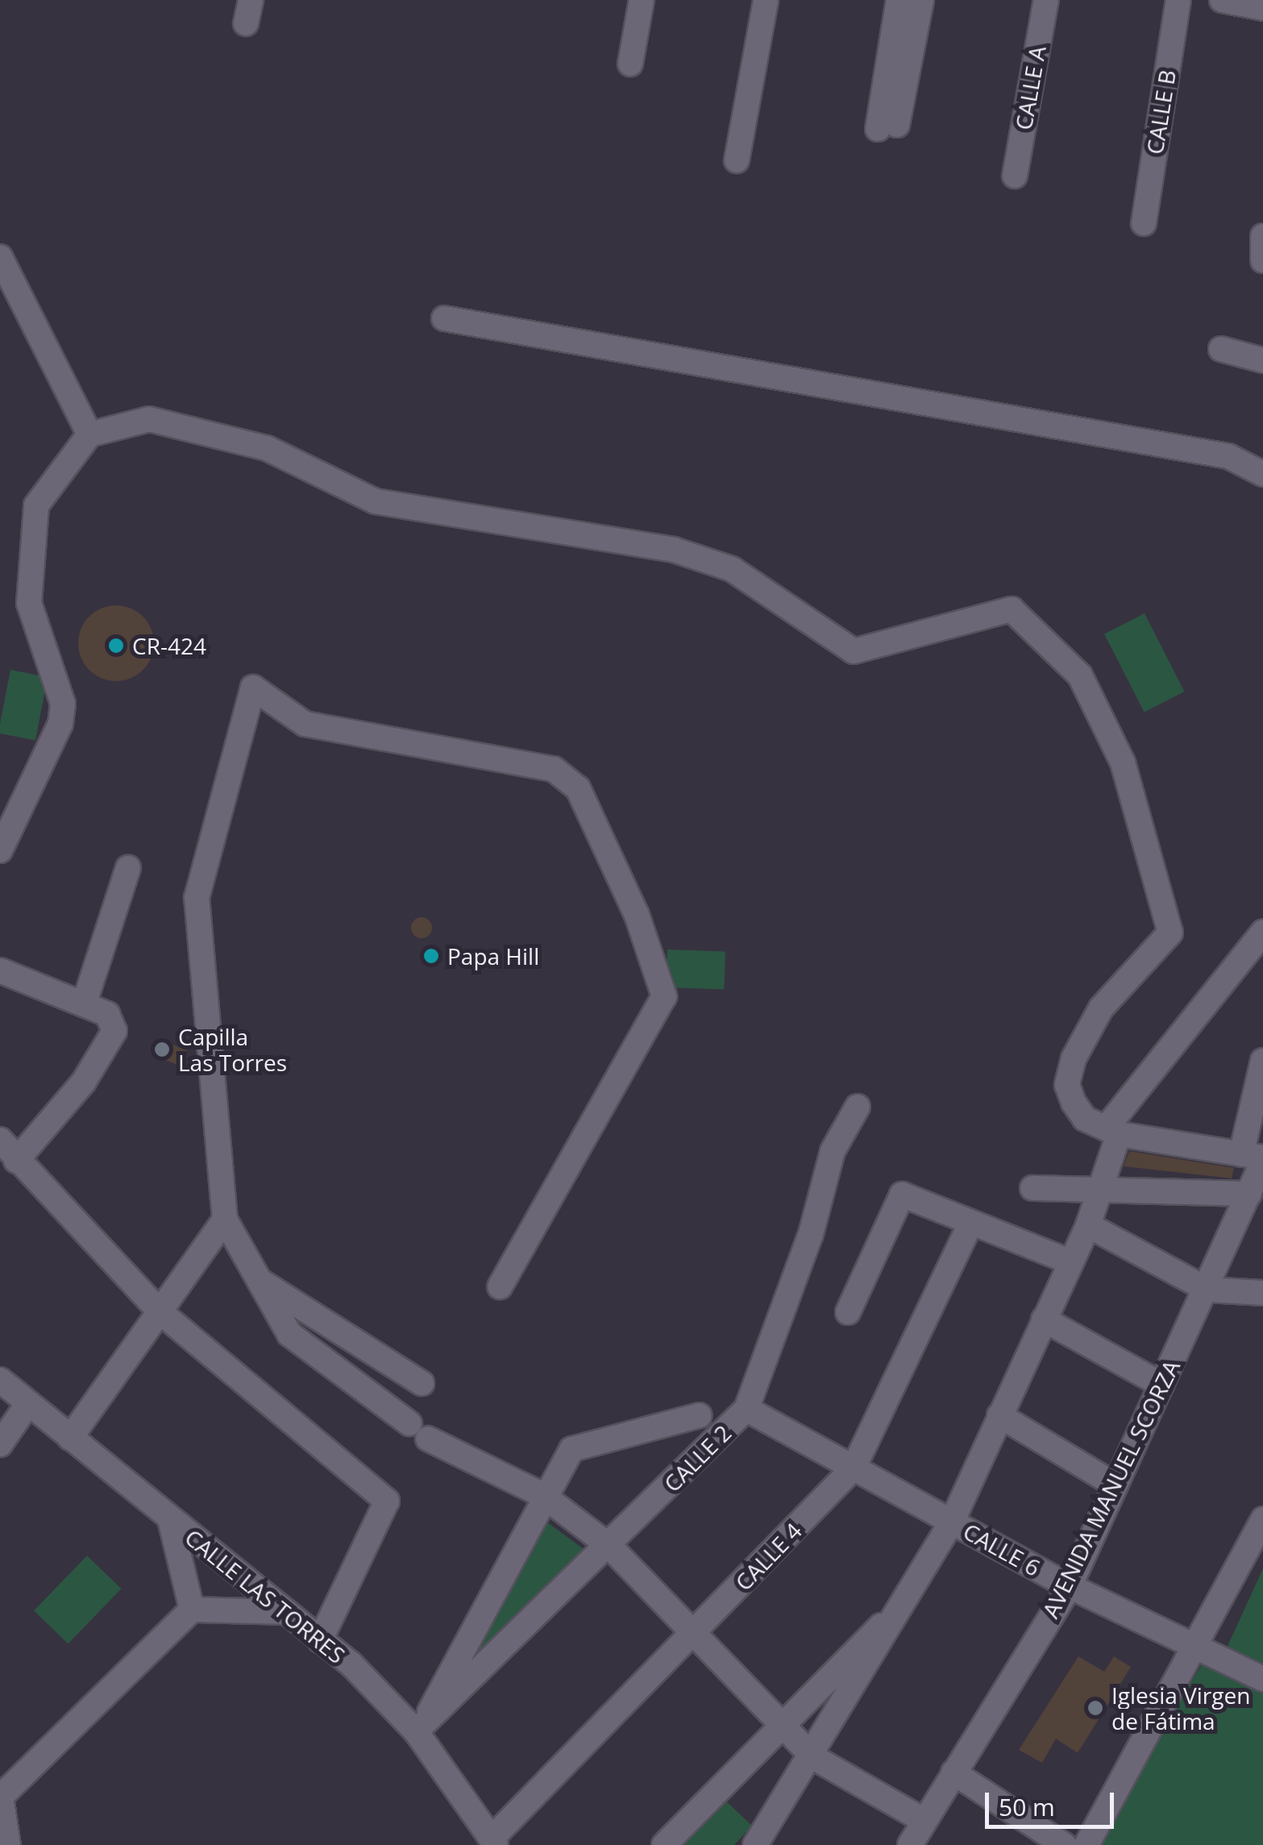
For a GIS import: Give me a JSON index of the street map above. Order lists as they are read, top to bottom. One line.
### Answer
{"streets":{"street":["CALLE A","CALLE B","CALLE 2","AVENIDA MANUEL SCORZA","CALLE 6","CALLE 4","CALLE LAS TORRES"]},"crossings":[["CALLE 2","CALLE 6"],["CALLE 2","CALLE LAS TORRES"],["AVENIDA MANUEL SCORZA","CALLE 6"],["CALLE 6","CALLE 4"],["CALLE 4","CALLE LAS TORRES"]],"places":["CR-424","Papa Hill","Capilla Las Torres","Iglesia Virgen de Fátima"],"scale_bar":"50 m"}
